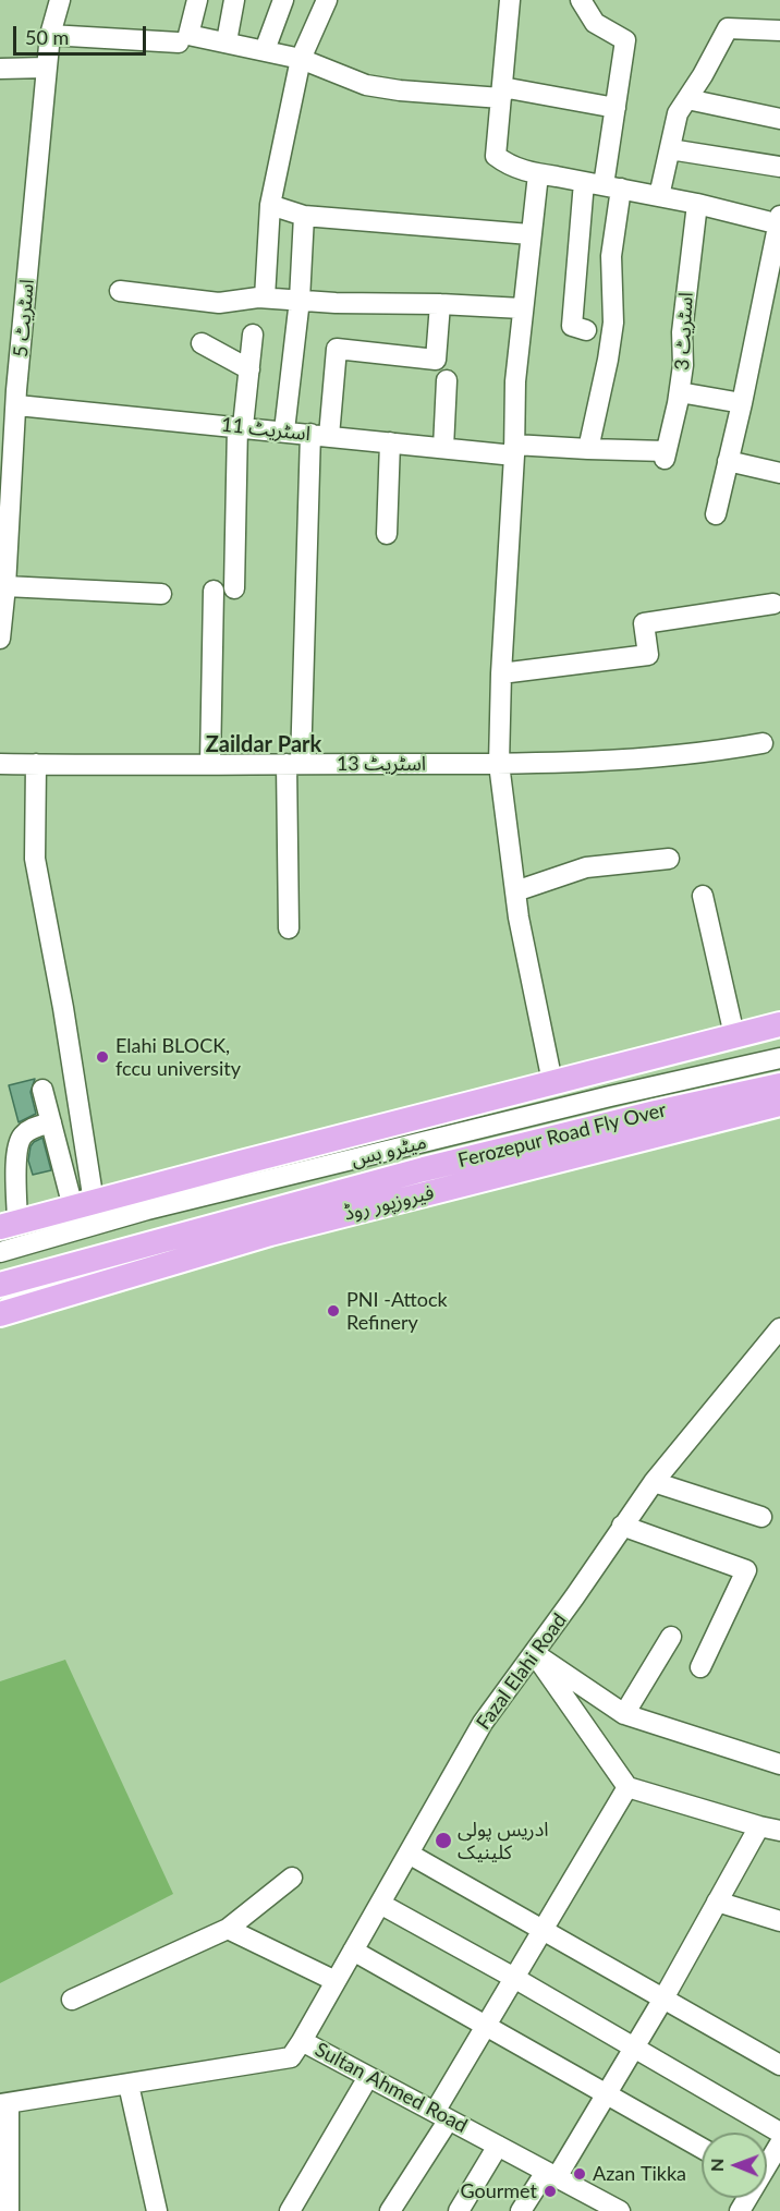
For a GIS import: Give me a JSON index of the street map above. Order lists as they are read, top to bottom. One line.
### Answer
{"streets":{"main road":["Ferozepur Road Fly Over","فیروزپور روڈ"],"street":["اسٹریٹ 5","اسٹریٹ 3","اسٹریٹ 11","اسٹریٹ 13","میٹرو بس","Fazal Elahi Road","Sultan Ahmed Road"]},"crossings":[["اسٹریٹ 5","اسٹریٹ 11"],["اسٹریٹ 3","اسٹریٹ 11"],["Fazal Elahi Road","Sultan Ahmed Road"]],"districts":["Zaildar Park"],"places":["Elahi BLOCK, fccu university","PNI -Attock Refinery","ادریس پولی کلینیک","Azan Tikka","Gourmet"],"scale_bar":"50 m","north":"left"}
